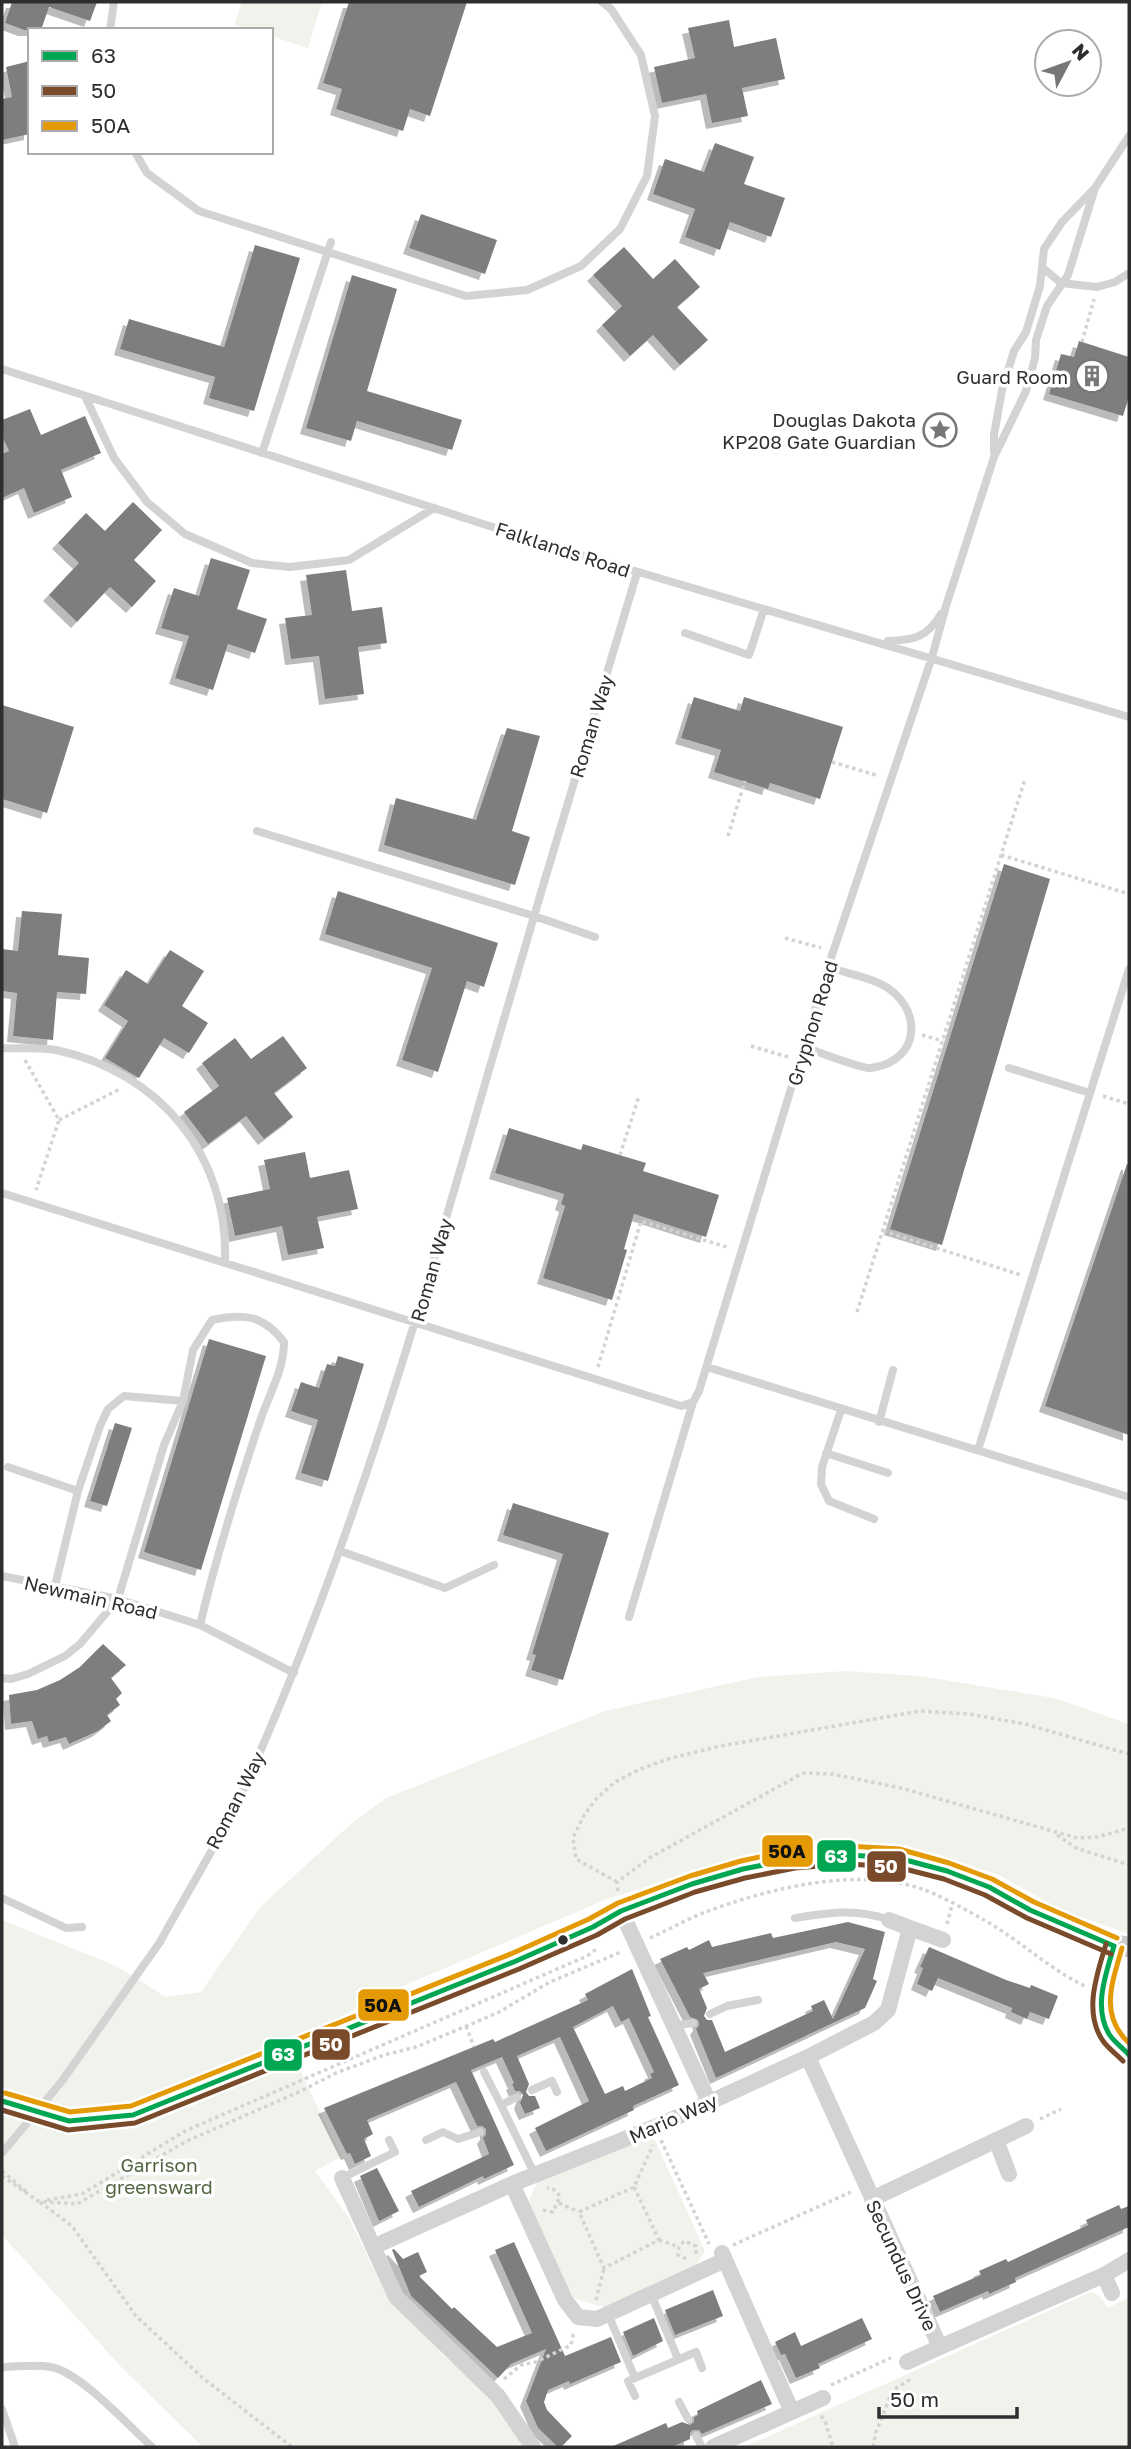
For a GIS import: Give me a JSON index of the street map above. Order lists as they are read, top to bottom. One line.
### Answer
{"streets":{"street":["Mario Way","Secundus Drive"],"lane":["Falklands Road","Roman Way","Gryphon Road","Newmain Road"]},"crossings":[["Falklands Road","Roman Way"],["Falklands Road","Gryphon Road"],["Roman Way","Newmain Road"],["Mario Way","Secundus Drive"]],"parks":["Garrison greensward"],"places":{"building":["Guard Room"],"place":["Douglas Dakota KP208 Gate Guardian"]},"lines":["transit line 50A","transit line 63","transit line 50"],"legend":["63","50","50A"],"scale_bar":"50 m","north":"top right"}
